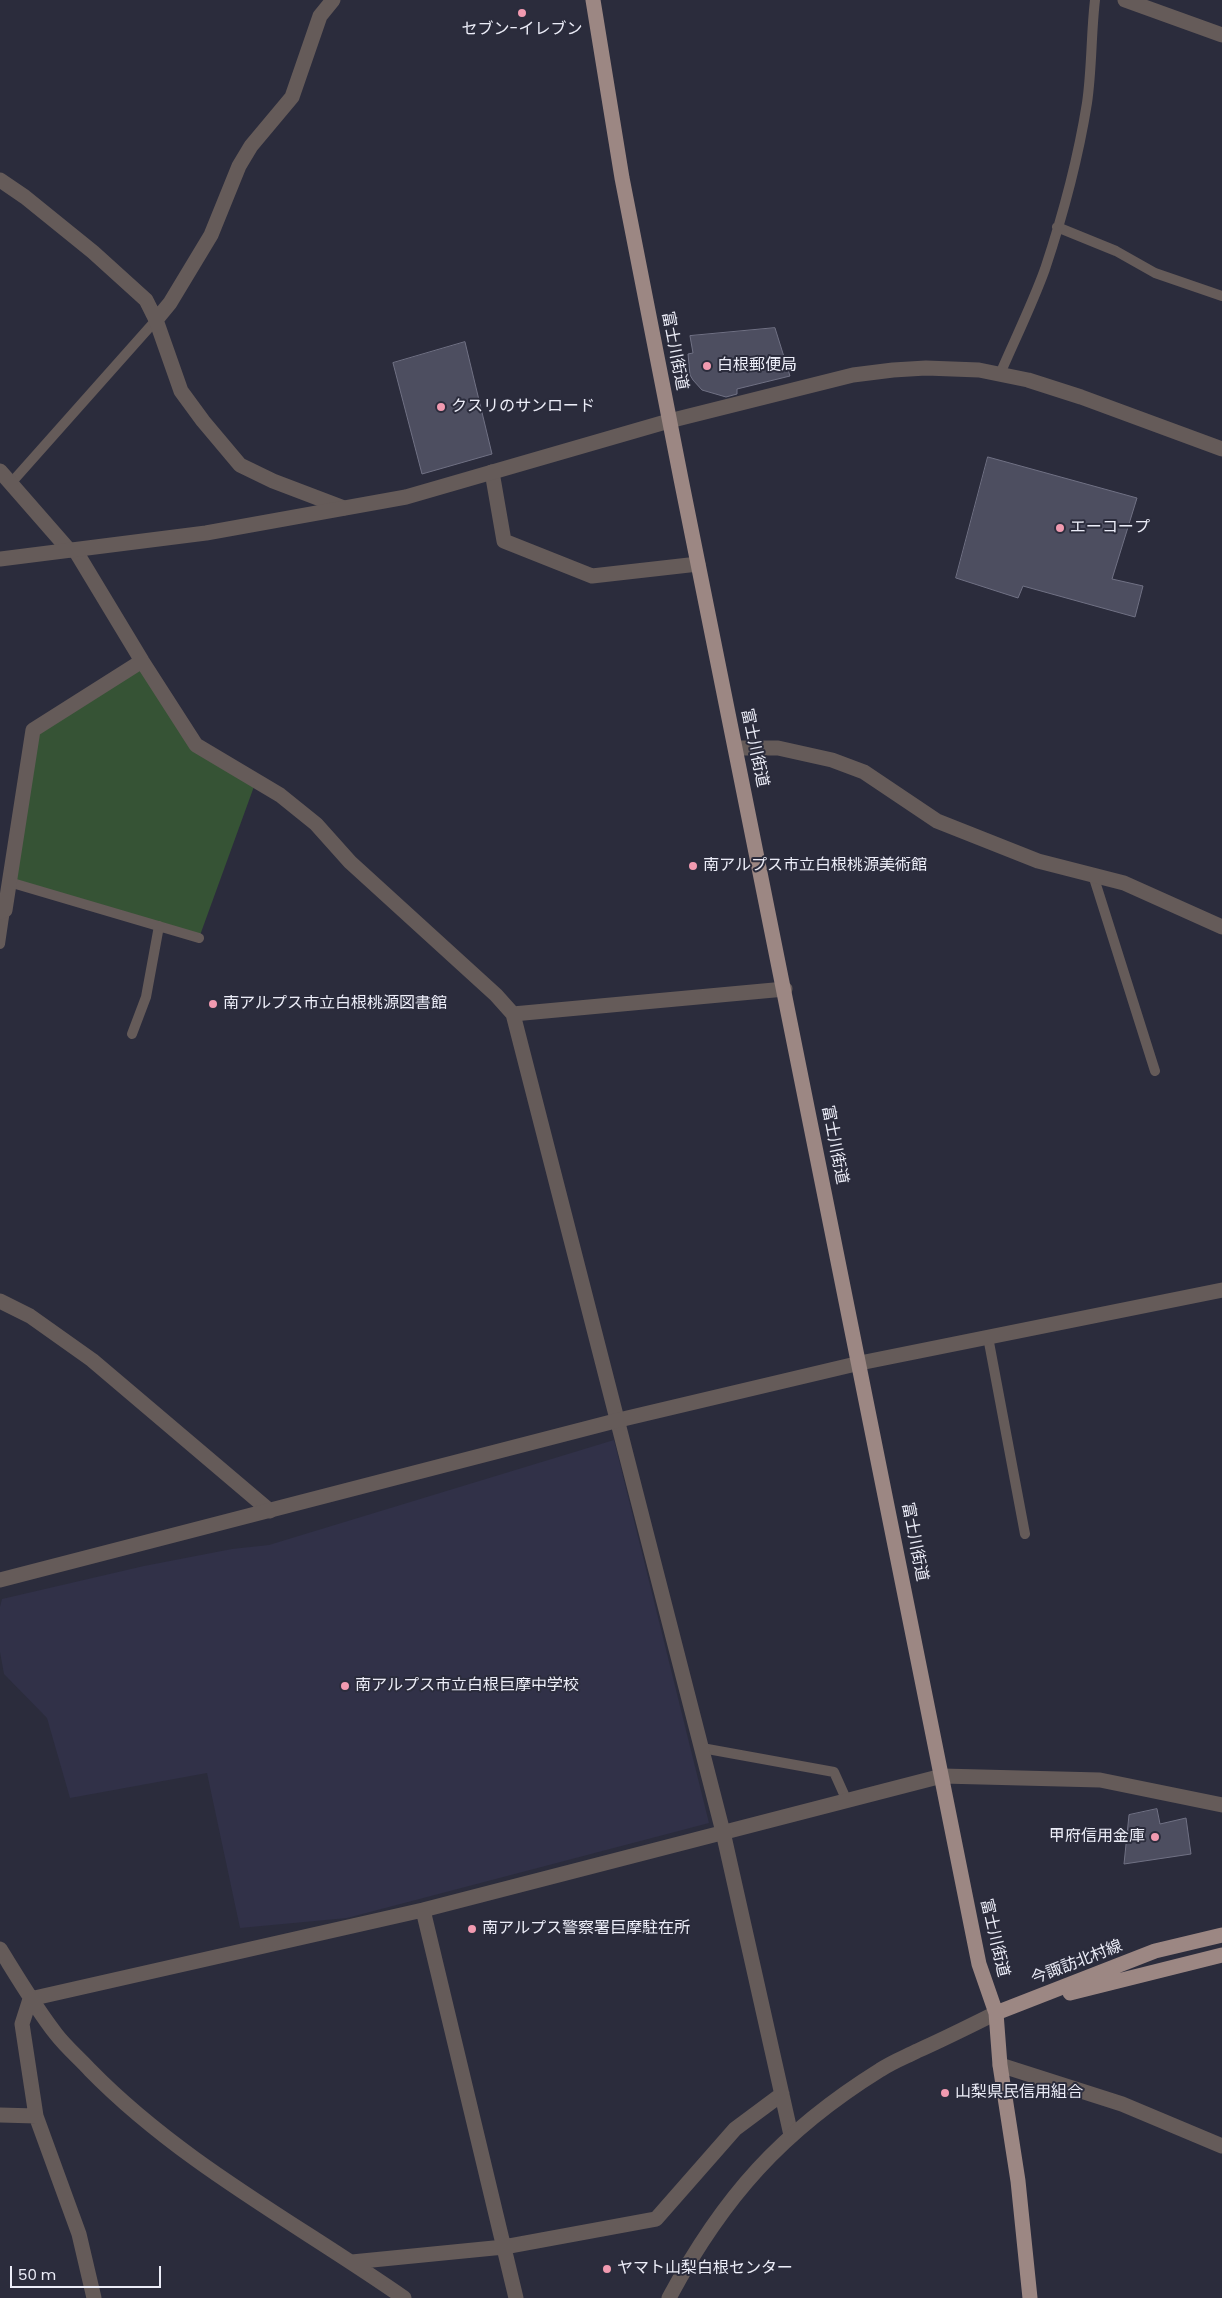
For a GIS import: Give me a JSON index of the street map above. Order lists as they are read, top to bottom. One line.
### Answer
{"streets":{"main road":["富士川街道","今諏訪北村線"]},"crossings":[["富士川街道","今諏訪北村線"]],"places":["セブン-イレブン","白根郵便局","クスリのサンロード","エーコープ","南アルプス市立白根桃源美術館","南アルプス市立白根桃源図書館","南アルプス市立白根巨摩中学校","甲府信用金庫","南アルプス警察署巨摩駐在所","山梨県民信用組合","ヤマト山梨白根センター"],"scale_bar":"50 m"}
